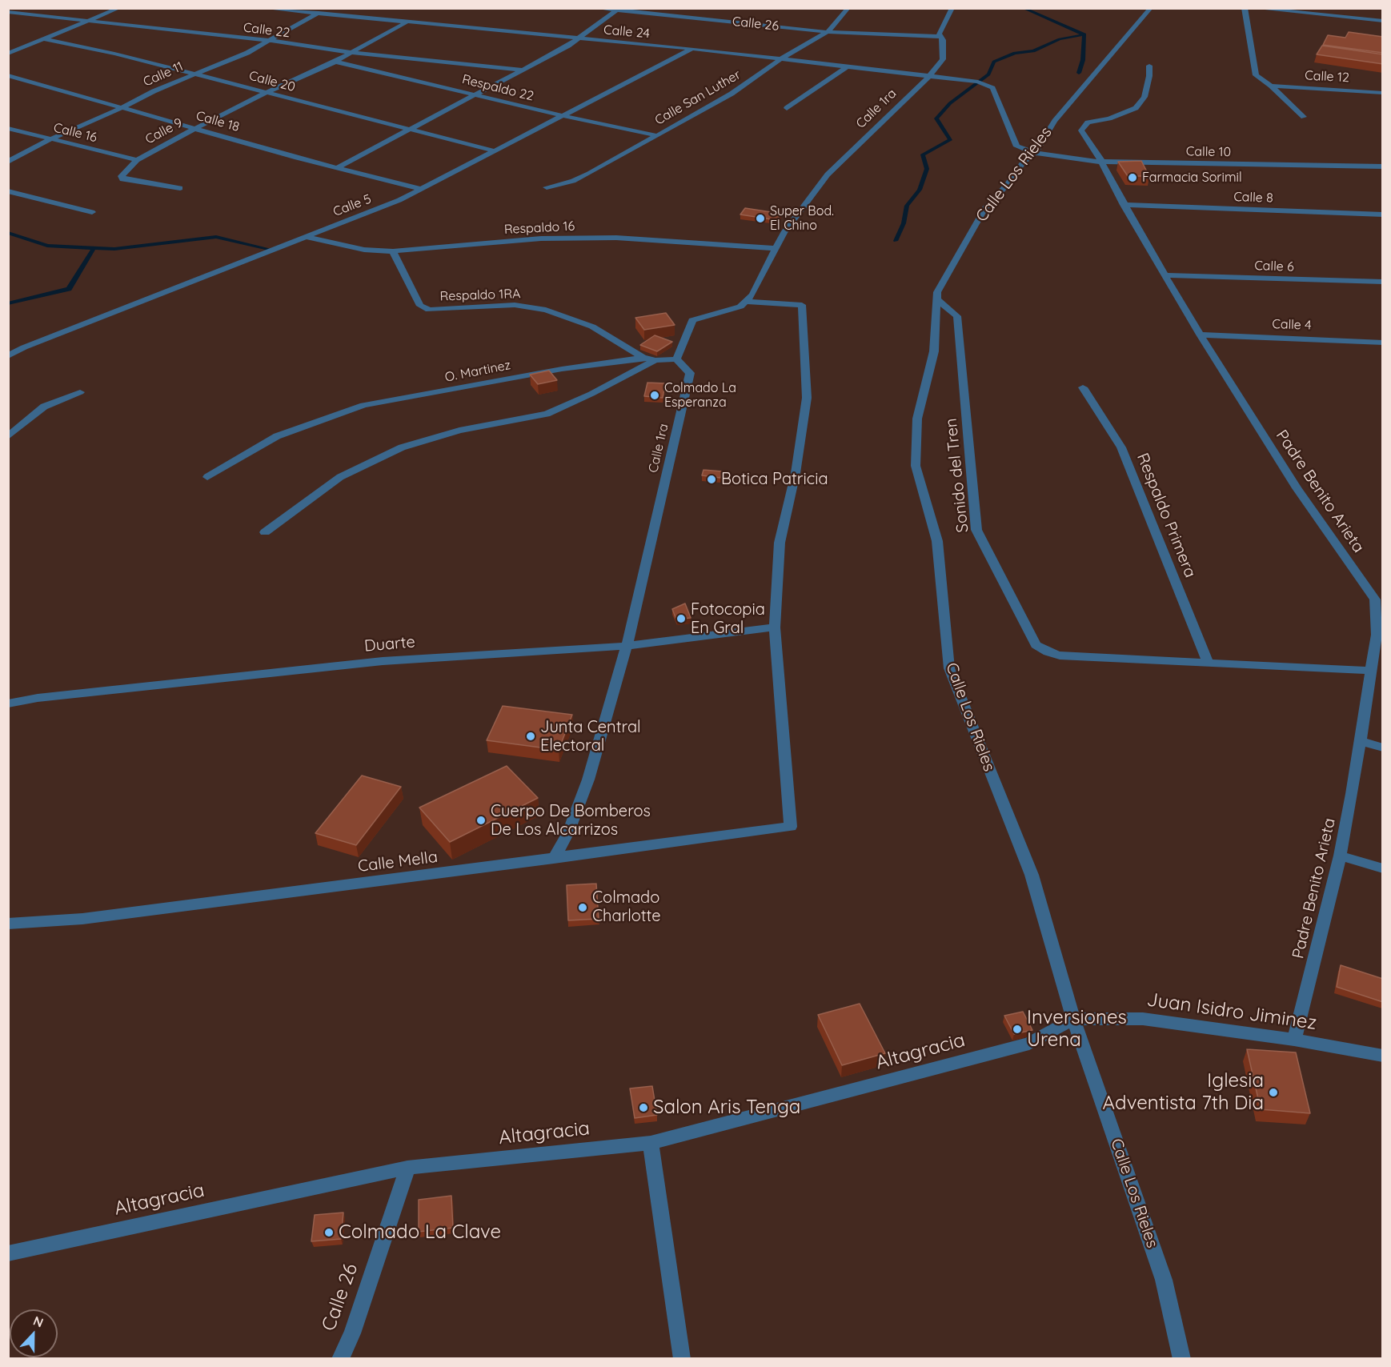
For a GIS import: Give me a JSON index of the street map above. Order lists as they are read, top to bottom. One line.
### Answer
{"streets":{"street":["Calle 26","Calle 22","Calle 24","Calle 11","Calle 12","Calle 20","Respaldo 22","Calle San Luther","Calle 1ra","Calle 18","Calle 9","Calle 16","Calle 10","Calle Los Rieles","Calle 8","Calle 5","Respaldo 16","Calle 6","Respaldo 1RA","Calle 4","O. Martinez","Sonido del Tren","Padre Benito Arieta","Respaldo Primera","Duarte","Calle Mella","Juan Isidro Jiminez","Altagracia"]},"crossings":[["Calle 26","Calle San Luther"],["Calle 26","Calle 1ra"],["Calle 26","Altagracia"],["Calle 22","Calle 11"],["Calle 22","Calle 9"],["Calle 24","Calle 11"],["Calle 24","Calle San Luther"],["Calle 24","Calle 1ra"],["Calle 24","Calle 9"],["Calle 24","Calle 10"],["Calle 24","Calle 5"],["Calle 11","Calle 20"],["Calle 11","Calle 18"],["Calle 11","Calle 16"],["Calle 20","Calle 9"],["Calle 20","Calle 5"],["Respaldo 22","Calle San Luther"],["Respaldo 22","Calle 9"],["Respaldo 22","Calle 5"],["Calle 1ra","Respaldo 16"],["Calle 1ra","Respaldo 1RA"],["Calle 1ra","Duarte"],["Calle 1ra","Calle Mella"],["Calle 18","Calle 9"],["Calle 18","Calle 5"],["Calle 9","Calle 16"],["Calle 10","Calle Los Rieles"],["Calle 10","Padre Benito Arieta"],["Calle Los Rieles","Sonido del Tren"],["Calle Los Rieles","Juan Isidro Jiminez"],["Calle Los Rieles","Altagracia"],["Calle 8","Padre Benito Arieta"],["Calle 5","Respaldo 16"],["Respaldo 16","Respaldo 1RA"],["Calle 6","Padre Benito Arieta"],["Respaldo 1RA","O. Martinez"],["Calle 4","Padre Benito Arieta"],["Sonido del Tren","Respaldo Primera"],["Padre Benito Arieta","Juan Isidro Jiminez"],["Duarte","Calle Mella"],["Juan Isidro Jiminez","Altagracia"]],"places":["Farmacia Sorimil","Super Bod. El Chino","Colmado La Esperanza","Botica Patricia","Fotocopia En Gral","Junta Central Electoral","Cuerpo De Bomberos De Los Alcarrizos","Colmado Charlotte","Inversiones Urena","Iglesia Adventista 7th Dia","Salon Aris Tenga","Colmado La Clave"],"north":"top"}
